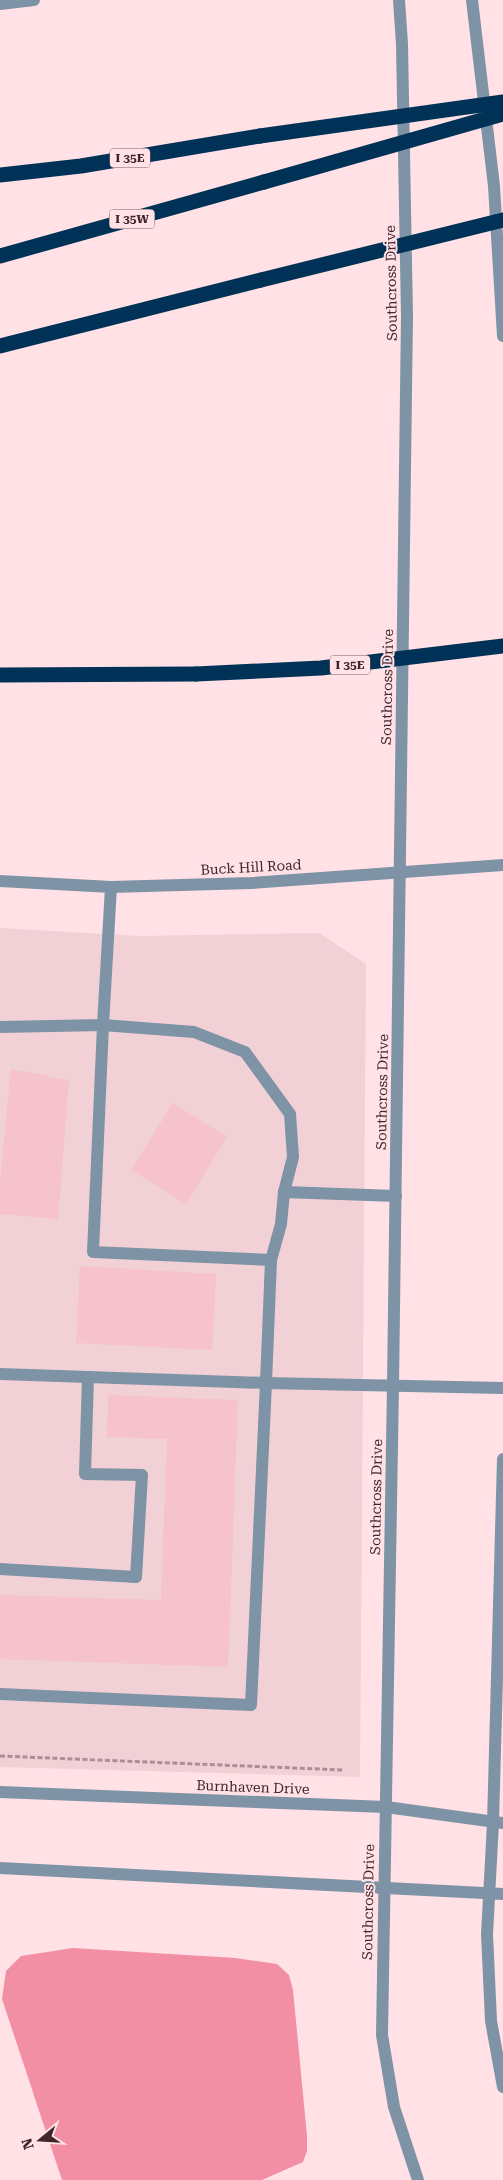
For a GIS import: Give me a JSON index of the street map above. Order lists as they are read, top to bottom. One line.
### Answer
{"streets":{"highway":["I 35E","I 35W"],"street":["Southcross Drive","Buck Hill Road","Burnhaven Drive"]},"crossings":[["Southcross Drive","Buck Hill Road"],["Southcross Drive","Burnhaven Drive"]],"north":"left"}
